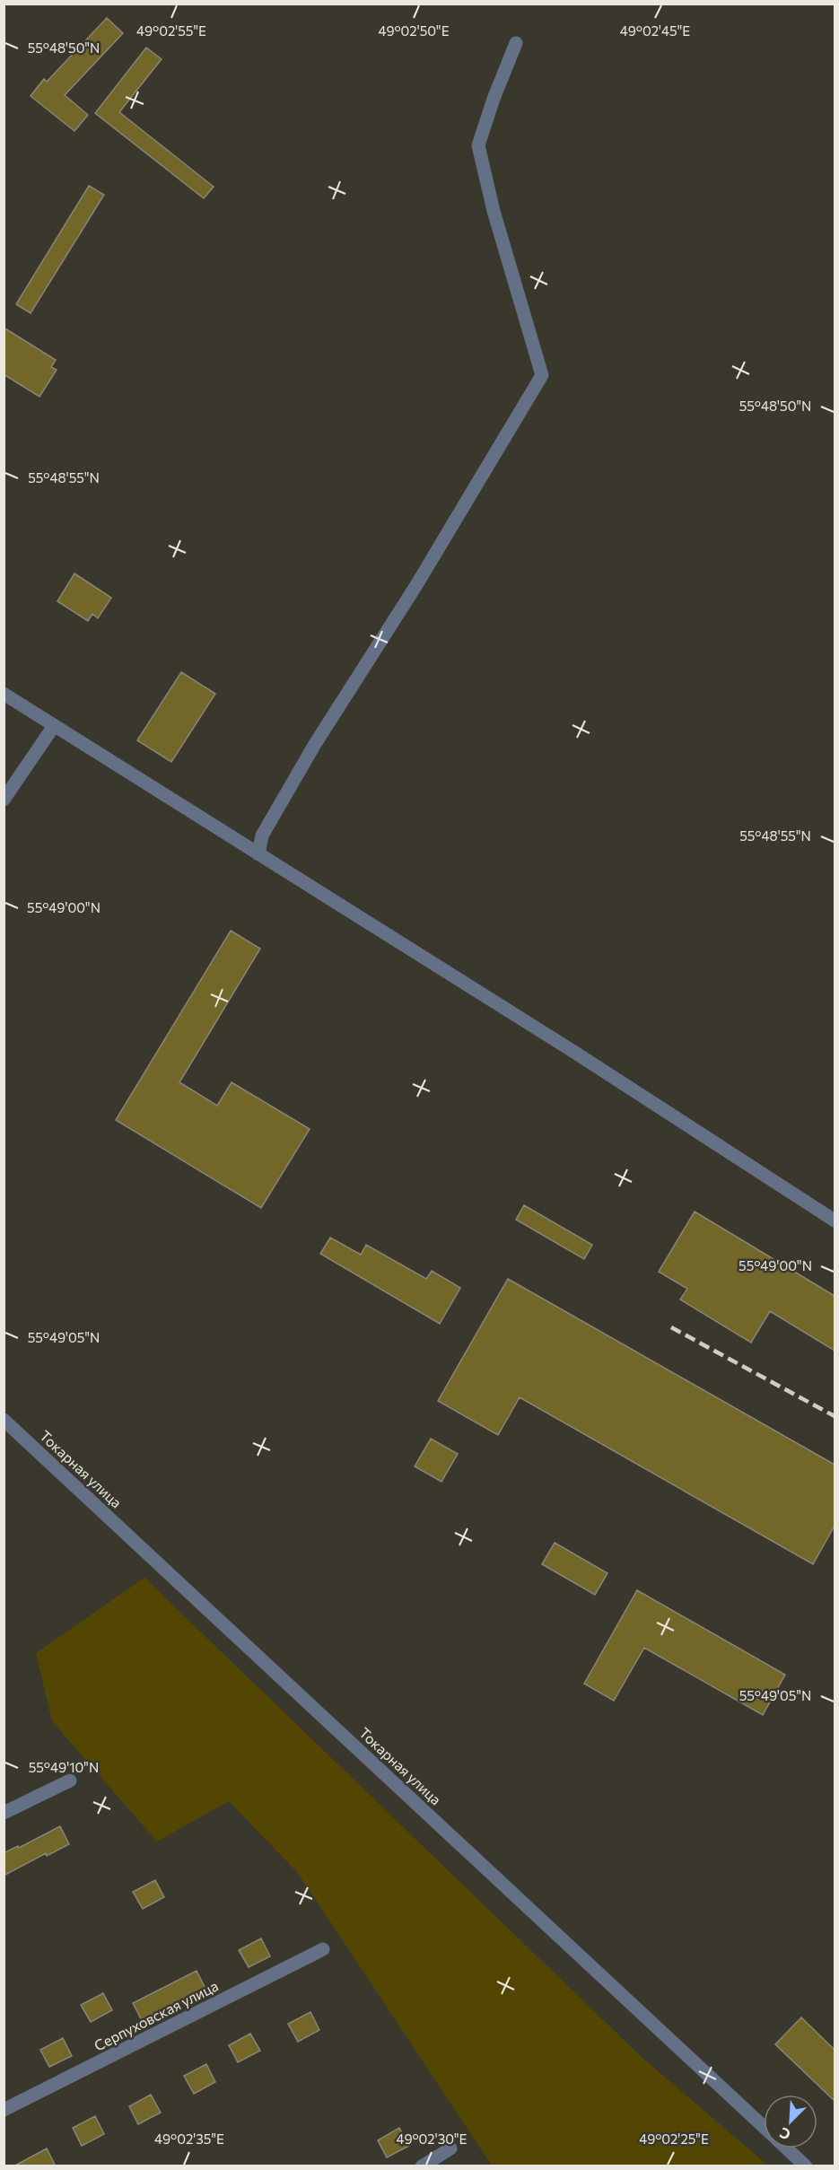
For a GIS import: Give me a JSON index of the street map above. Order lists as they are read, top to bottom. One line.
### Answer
{"streets":{"street":["Токарная улица","Серпуховская улица"]},"north":"bottom left","coordinates":["49°02'55\"E","49°02'50\"E","49°02'45\"E","55°48'50\"N","55°48'55\"N","55°49'00\"N","55°49'05\"N","55°49'10\"N","49°02'35\"E","49°02'30\"E","49°02'25\"E"]}
